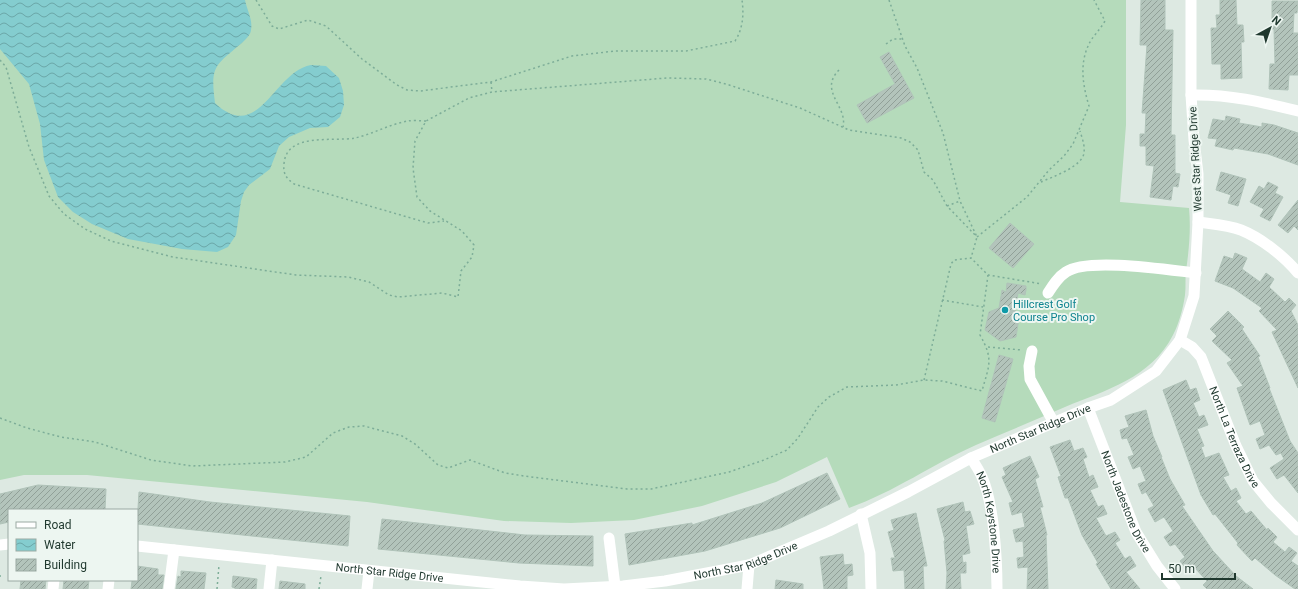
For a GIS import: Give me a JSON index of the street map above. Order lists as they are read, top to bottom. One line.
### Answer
{"streets":{"street":["West Star Ridge Drive","North Star Ridge Drive","North La Terraza Drive","North Jadestone Drive","North Keystone Drive"]},"crossings":[["West Star Ridge Drive","North Star Ridge Drive"],["West Star Ridge Drive","North La Terraza Drive"],["North Star Ridge Drive","North La Terraza Drive"],["North Star Ridge Drive","North Jadestone Drive"],["North Star Ridge Drive","North Keystone Drive"]],"places":["Hillcrest Golf Course Pro Shop"],"legend":["Road","Water","Building"],"scale_bar":"50 m","north":"top right"}
